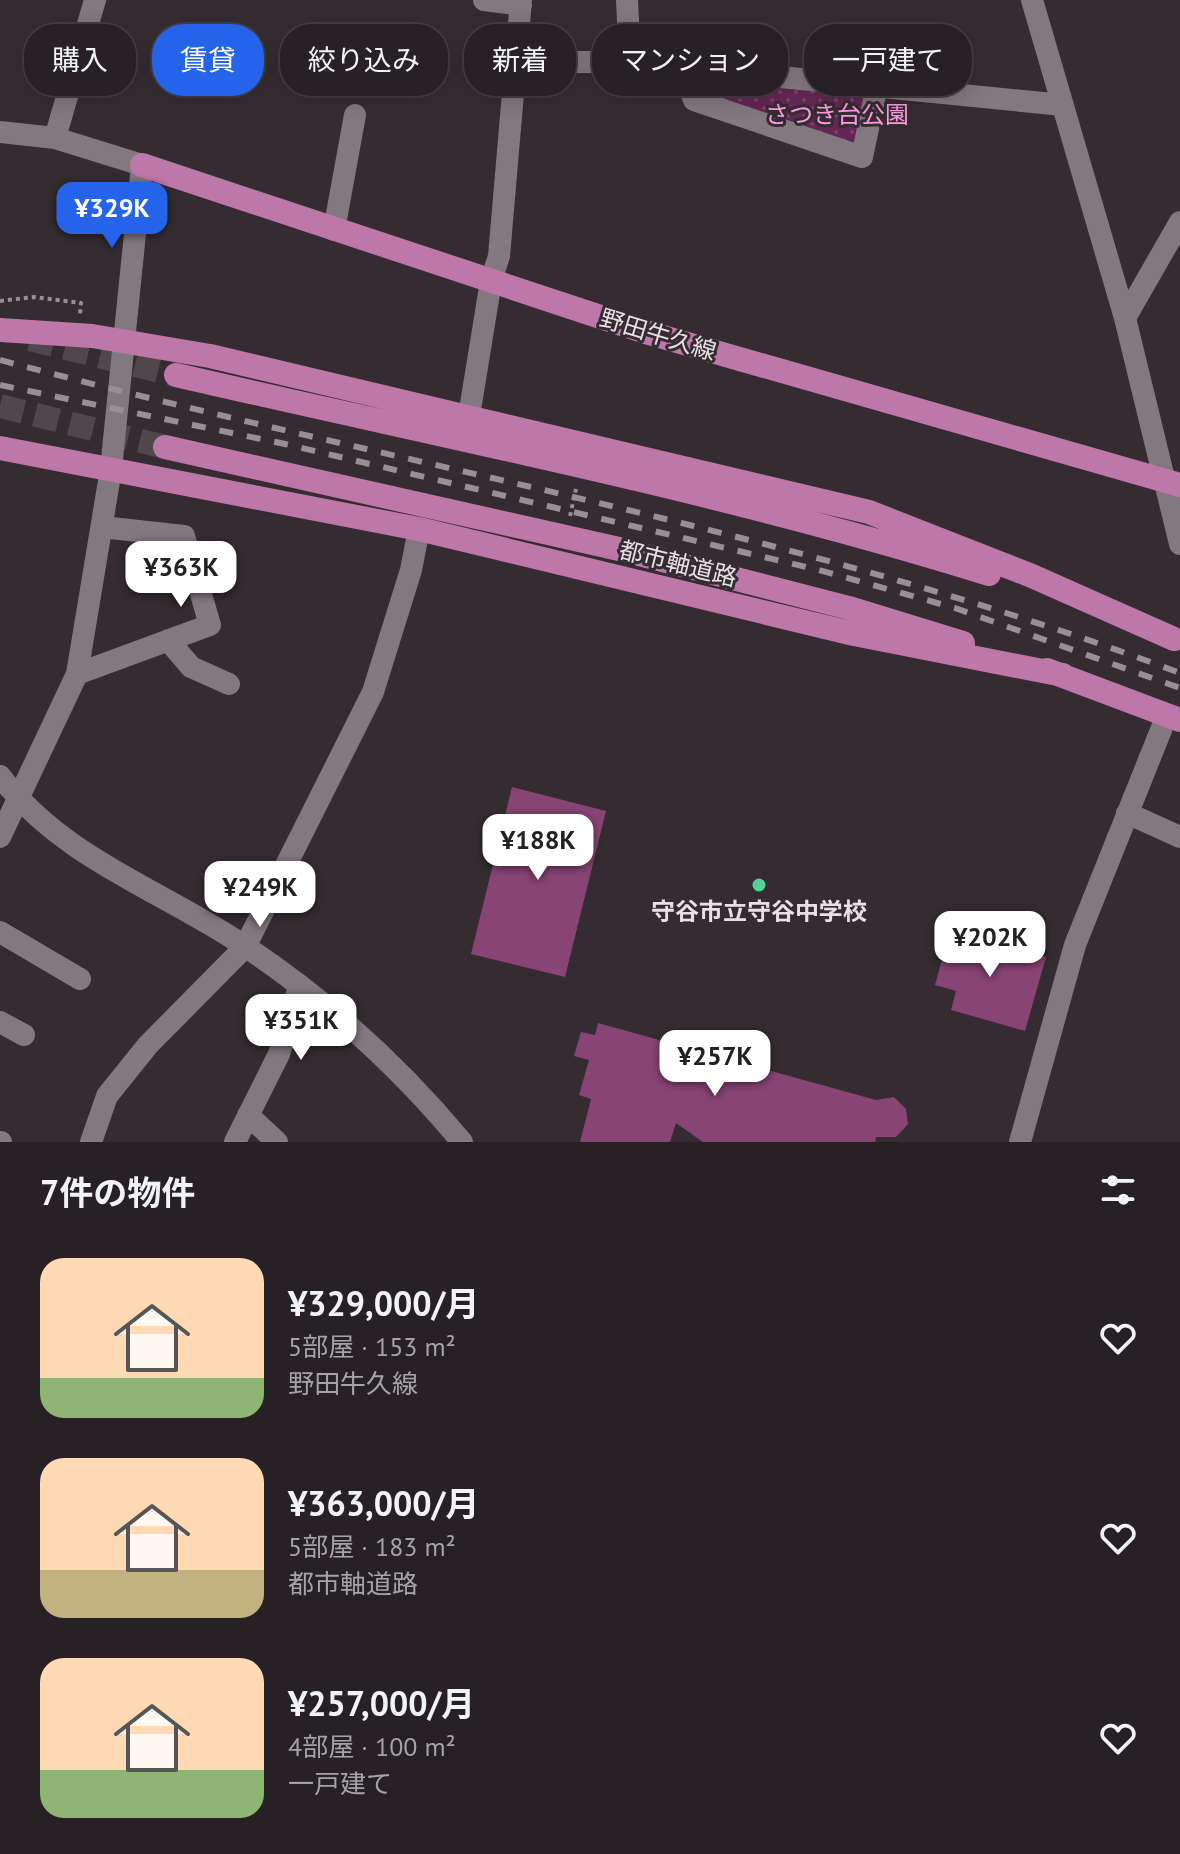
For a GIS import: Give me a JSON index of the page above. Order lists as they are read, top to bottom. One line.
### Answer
{"streets":{"main road":["野田牛久線","都市軸道路"]},"parks":["さつき台公園"],"places":["守谷市立守谷中学校"],"page":{"chip":["購入","賃貸","絞り込み","新着","マンション","一戸建て"],"price":["¥329K","¥363K","¥188K","¥249K","¥202K","¥351K","¥257K"],"heading":"7件の物件","list":[{"name":"¥329,000/月","note":"5部屋 · 153 m² · 野田牛久線"},{"name":"¥363,000/月","note":"5部屋 · 183 m² · 都市軸道路"},{"name":"¥257,000/月","note":"4部屋 · 100 m² · 一戸建て"}]}}
